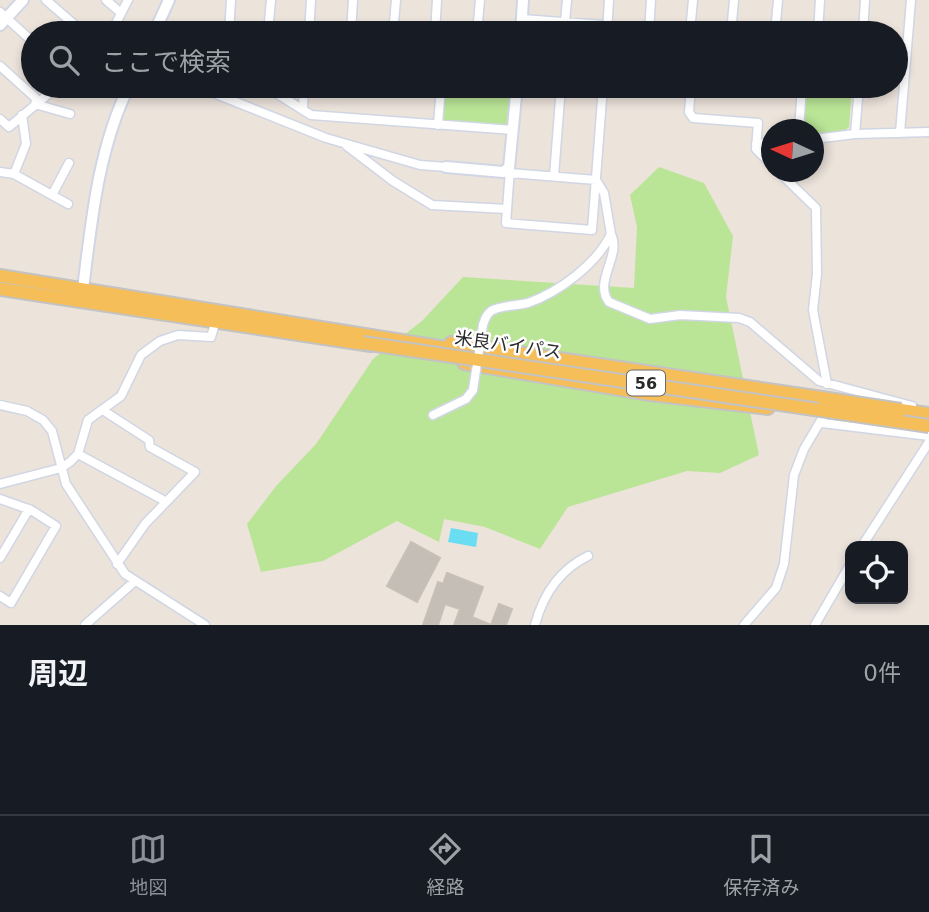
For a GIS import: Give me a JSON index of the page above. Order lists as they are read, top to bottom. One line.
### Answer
{"streets":{"main road":["米良バイパス","56"]},"crossings":[["米良バイパス","56"]],"north":"left","page":{"search":"ここで検索","heading":["周辺","0件"],"nav":["地図","経路","保存済み"]}}
